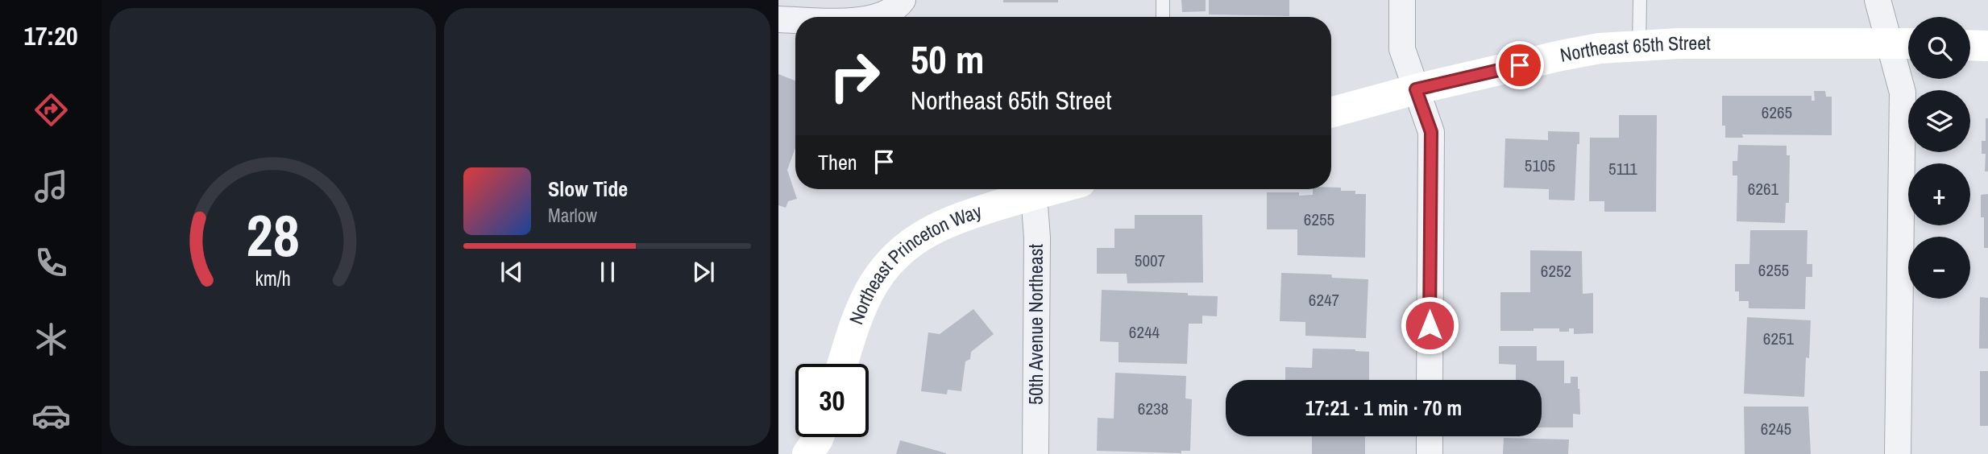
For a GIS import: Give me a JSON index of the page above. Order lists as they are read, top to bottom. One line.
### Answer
{"streets":{"main road":["Northeast 65th Street","Northeast Princeton Way"],"street":["50th Avenue Northeast"]},"crossings":[["Northeast Princeton Way","50th Avenue Northeast"]],"house_numbers":["6265","5105","5111","6261","6255","5007","6255","6252","6247","6244","6251","6238","6245"],"page":{"tabs":"17:20","map_buttons":["+","−"],"turn":["50 m","Northeast 65th Street"],"then":"Then","song":["Slow Tide","Marlow"],"limit":"30","trip":"17:21 · 1 min · 70 m","gauge":["28","km/h"]}}
